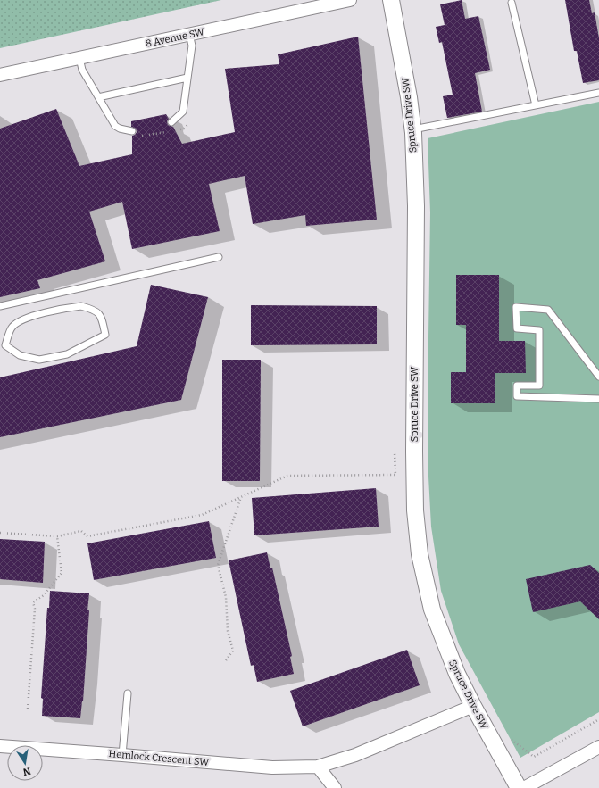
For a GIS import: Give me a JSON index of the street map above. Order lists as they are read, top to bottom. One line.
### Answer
{"streets":{"street":["8 Avenue SW","Spruce Drive SW","Hemlock Crescent SW"]},"crossings":[["Spruce Drive SW","Hemlock Crescent SW"]],"north":"bottom"}
